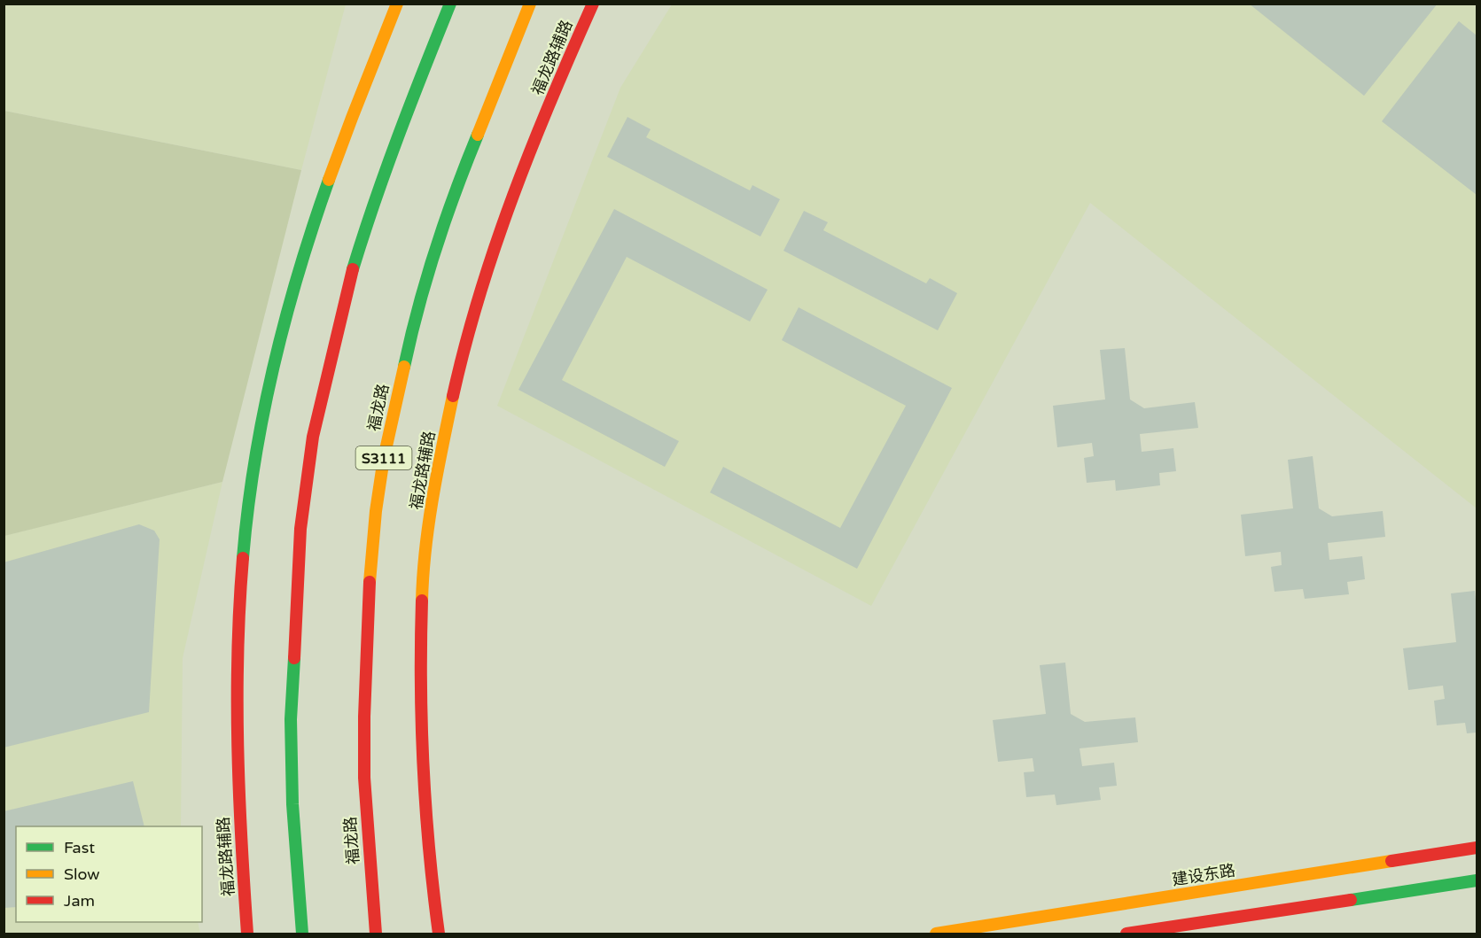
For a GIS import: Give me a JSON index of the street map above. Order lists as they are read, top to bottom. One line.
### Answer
{"streets":{"main road":["福龙路辅路","福龙路","S3111","建设东路"]},"legend":["Fast","Slow","Jam"]}
